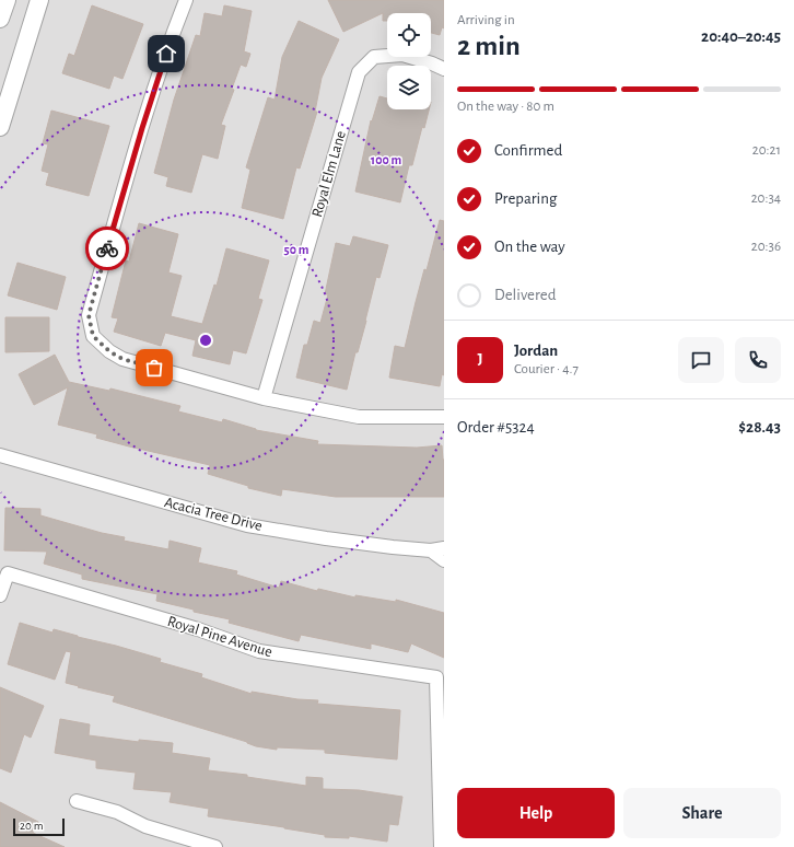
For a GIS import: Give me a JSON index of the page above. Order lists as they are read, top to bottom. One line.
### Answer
{"streets":{"street":["Royal Elm Lane","Acacia Tree Drive","Royal Pine Avenue"]},"scale_bar":"20 m","page":{"heading":["2 min","Arriving in","20:40–20:45"],"panel":["Jordan","Courier · 4.7","Order #5324","$28.43"],"bar":"On the way · 80 m","list":[["Confirmed","20:21"],["Preparing","20:34"],["On the way","20:36"],"Delivered"],"round":"J","buttons":["Help","Share"],"scale":"20 m"},"rings":["100 m","50 m"]}
